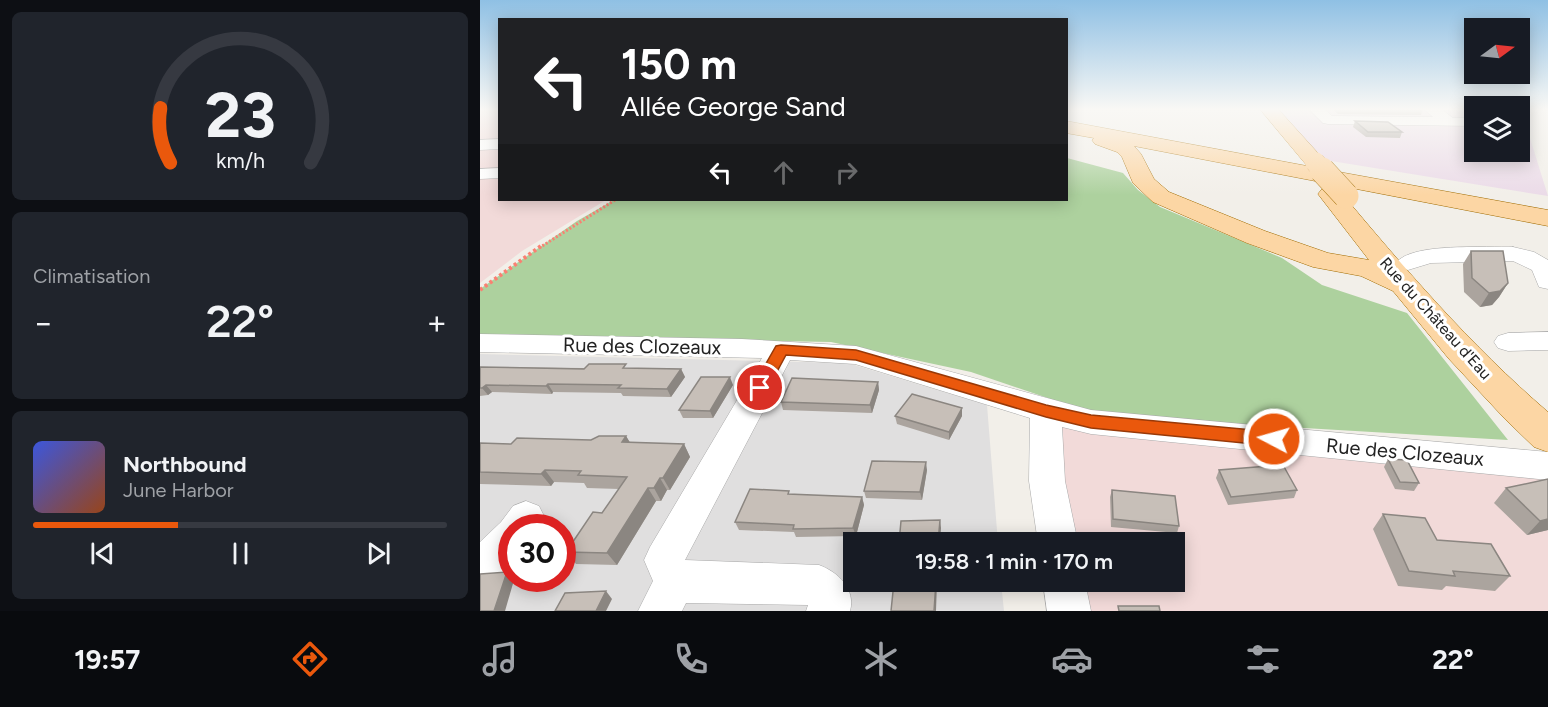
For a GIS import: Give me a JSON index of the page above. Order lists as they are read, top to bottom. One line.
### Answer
{"streets":{"main road":["Rue du Château d'Eau"],"street":["Rue des Clozeaux"]},"north":"right","page":{"turn":["150 m","Allée George Sand"],"tile":"Climatisation","heat":["−","22°","+"],"song":["Northbound","June Harbor"],"limit":"30","trip":"19:58 · 1 min · 170 m","tabs":["19:57","22°"],"gauge":["23","km/h"]}}
